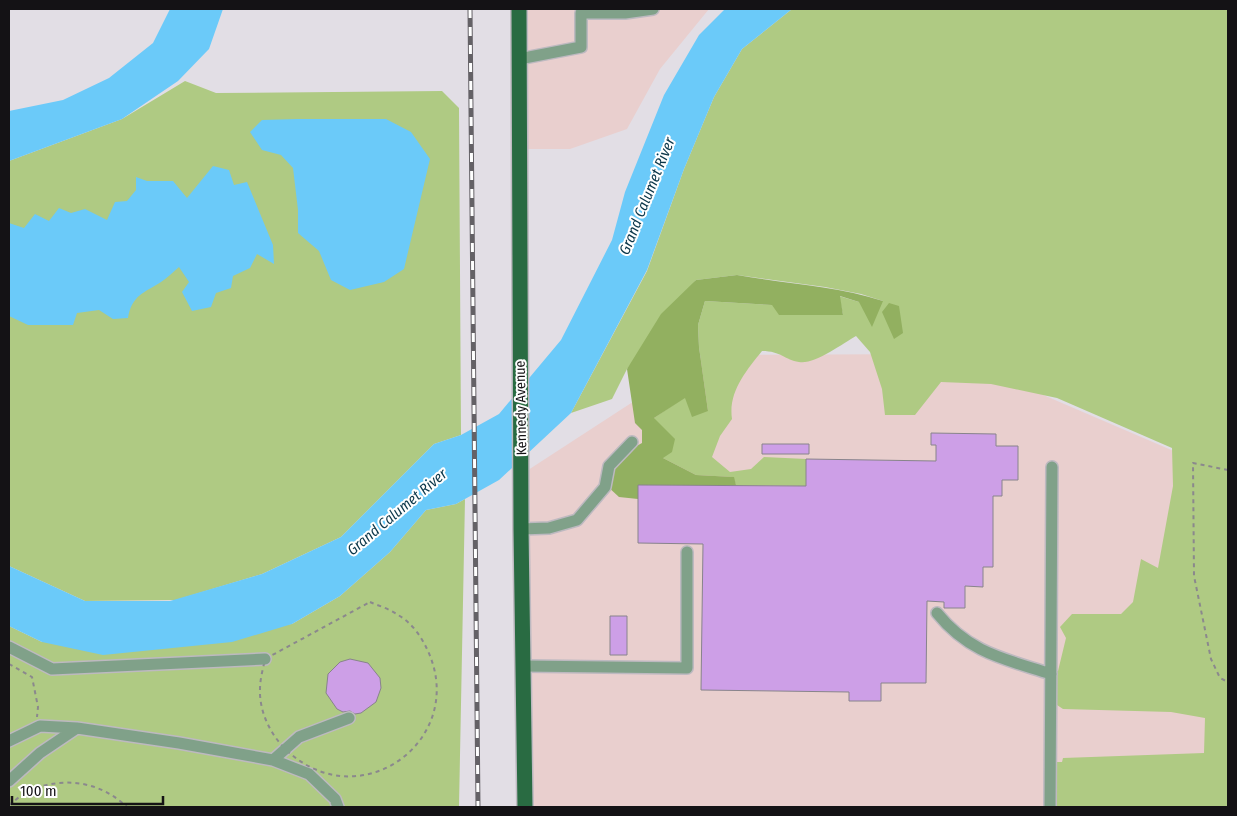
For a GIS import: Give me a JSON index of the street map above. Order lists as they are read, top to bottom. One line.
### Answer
{"streets":{"main road":["Kennedy Avenue"]},"water":["Grand Calumet River"],"scale_bar":"100 m"}
